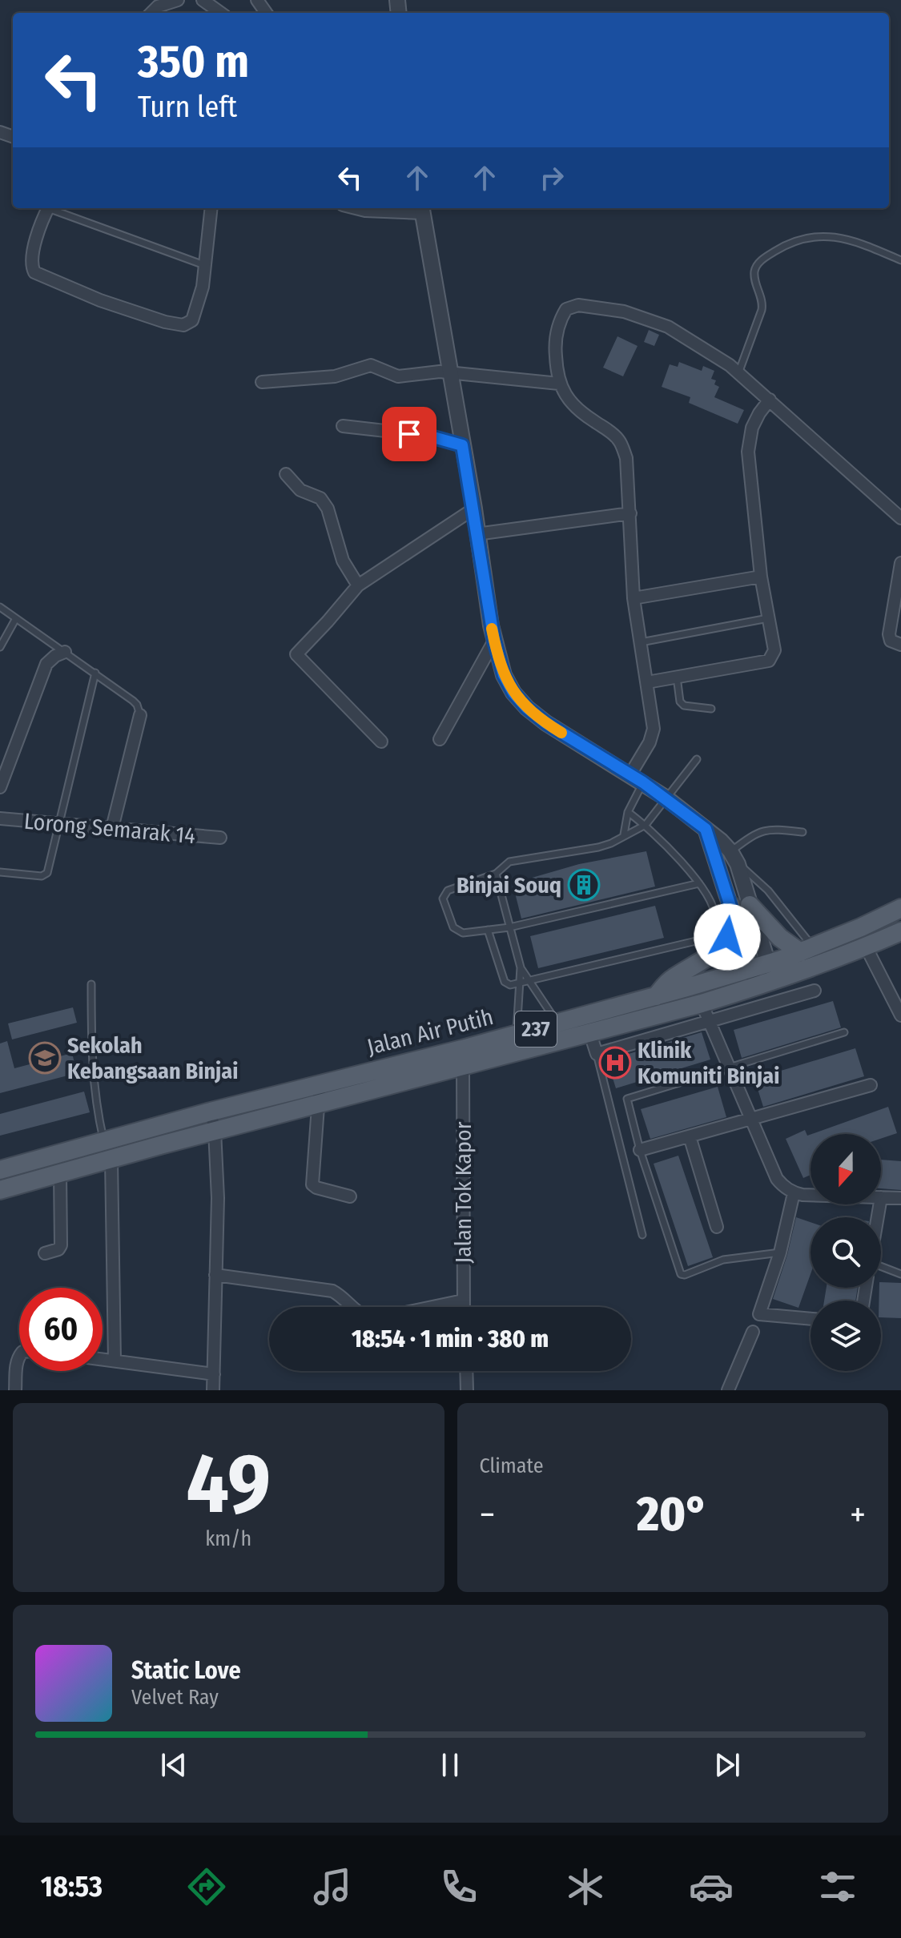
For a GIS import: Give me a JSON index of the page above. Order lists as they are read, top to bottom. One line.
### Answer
{"streets":{"main road":["237","Jalan Air Putih"],"street":["Lorong Semarak 14","Jalan Tok Kapor"]},"crossings":[["Jalan Air Putih","Jalan Tok Kapor"]],"places":{"building":["Binjai Souq"],"school or university":["Sekolah Kebangsaan Binjai"],"hospital":["Klinik Komuniti Binjai"]},"north":"bottom","page":{"turn":["350 m","Turn left"],"limit":"60","trip":"18:54 · 1 min · 380 m","tile":[["49","km/h"],"Climate"],"heat":["−","20°","+"],"song":["Static Love","Velvet Ray"],"tabs":"18:53"}}
